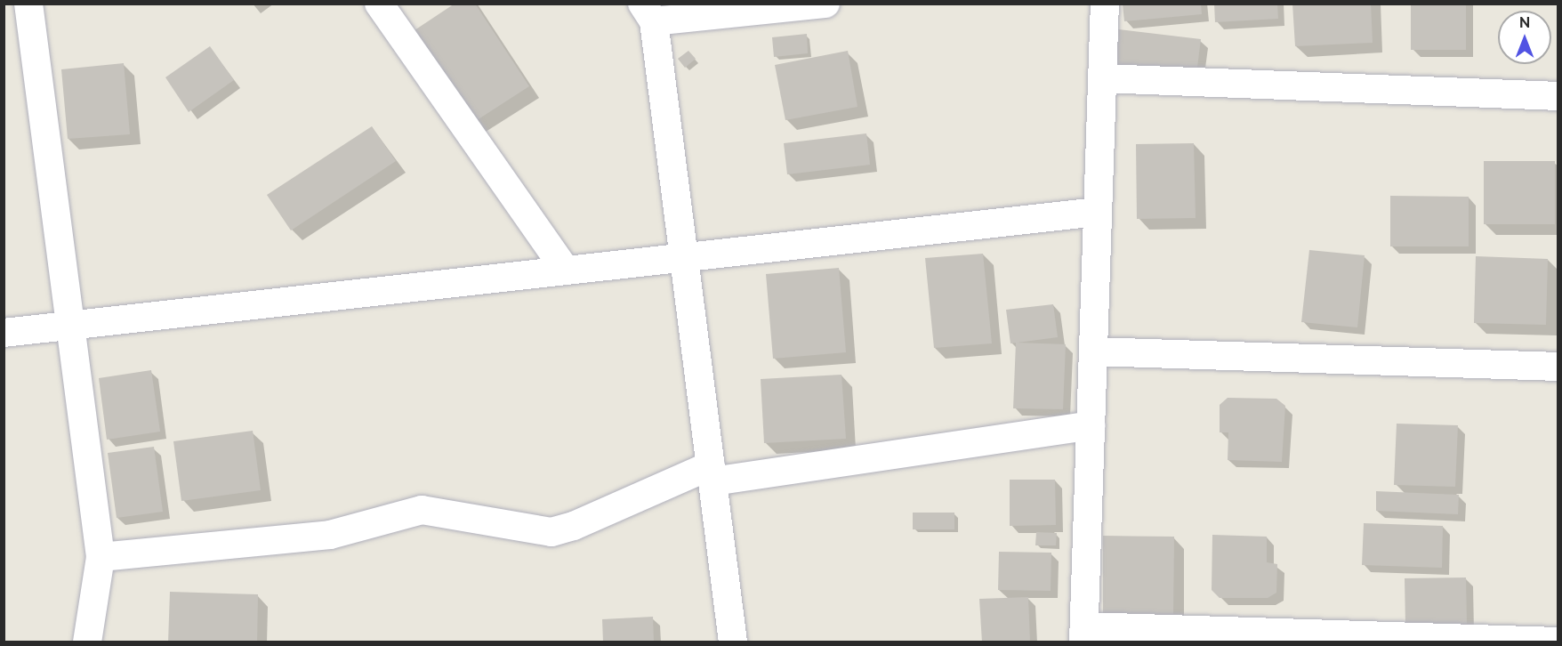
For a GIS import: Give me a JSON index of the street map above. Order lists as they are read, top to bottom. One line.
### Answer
{"north":"top"}
